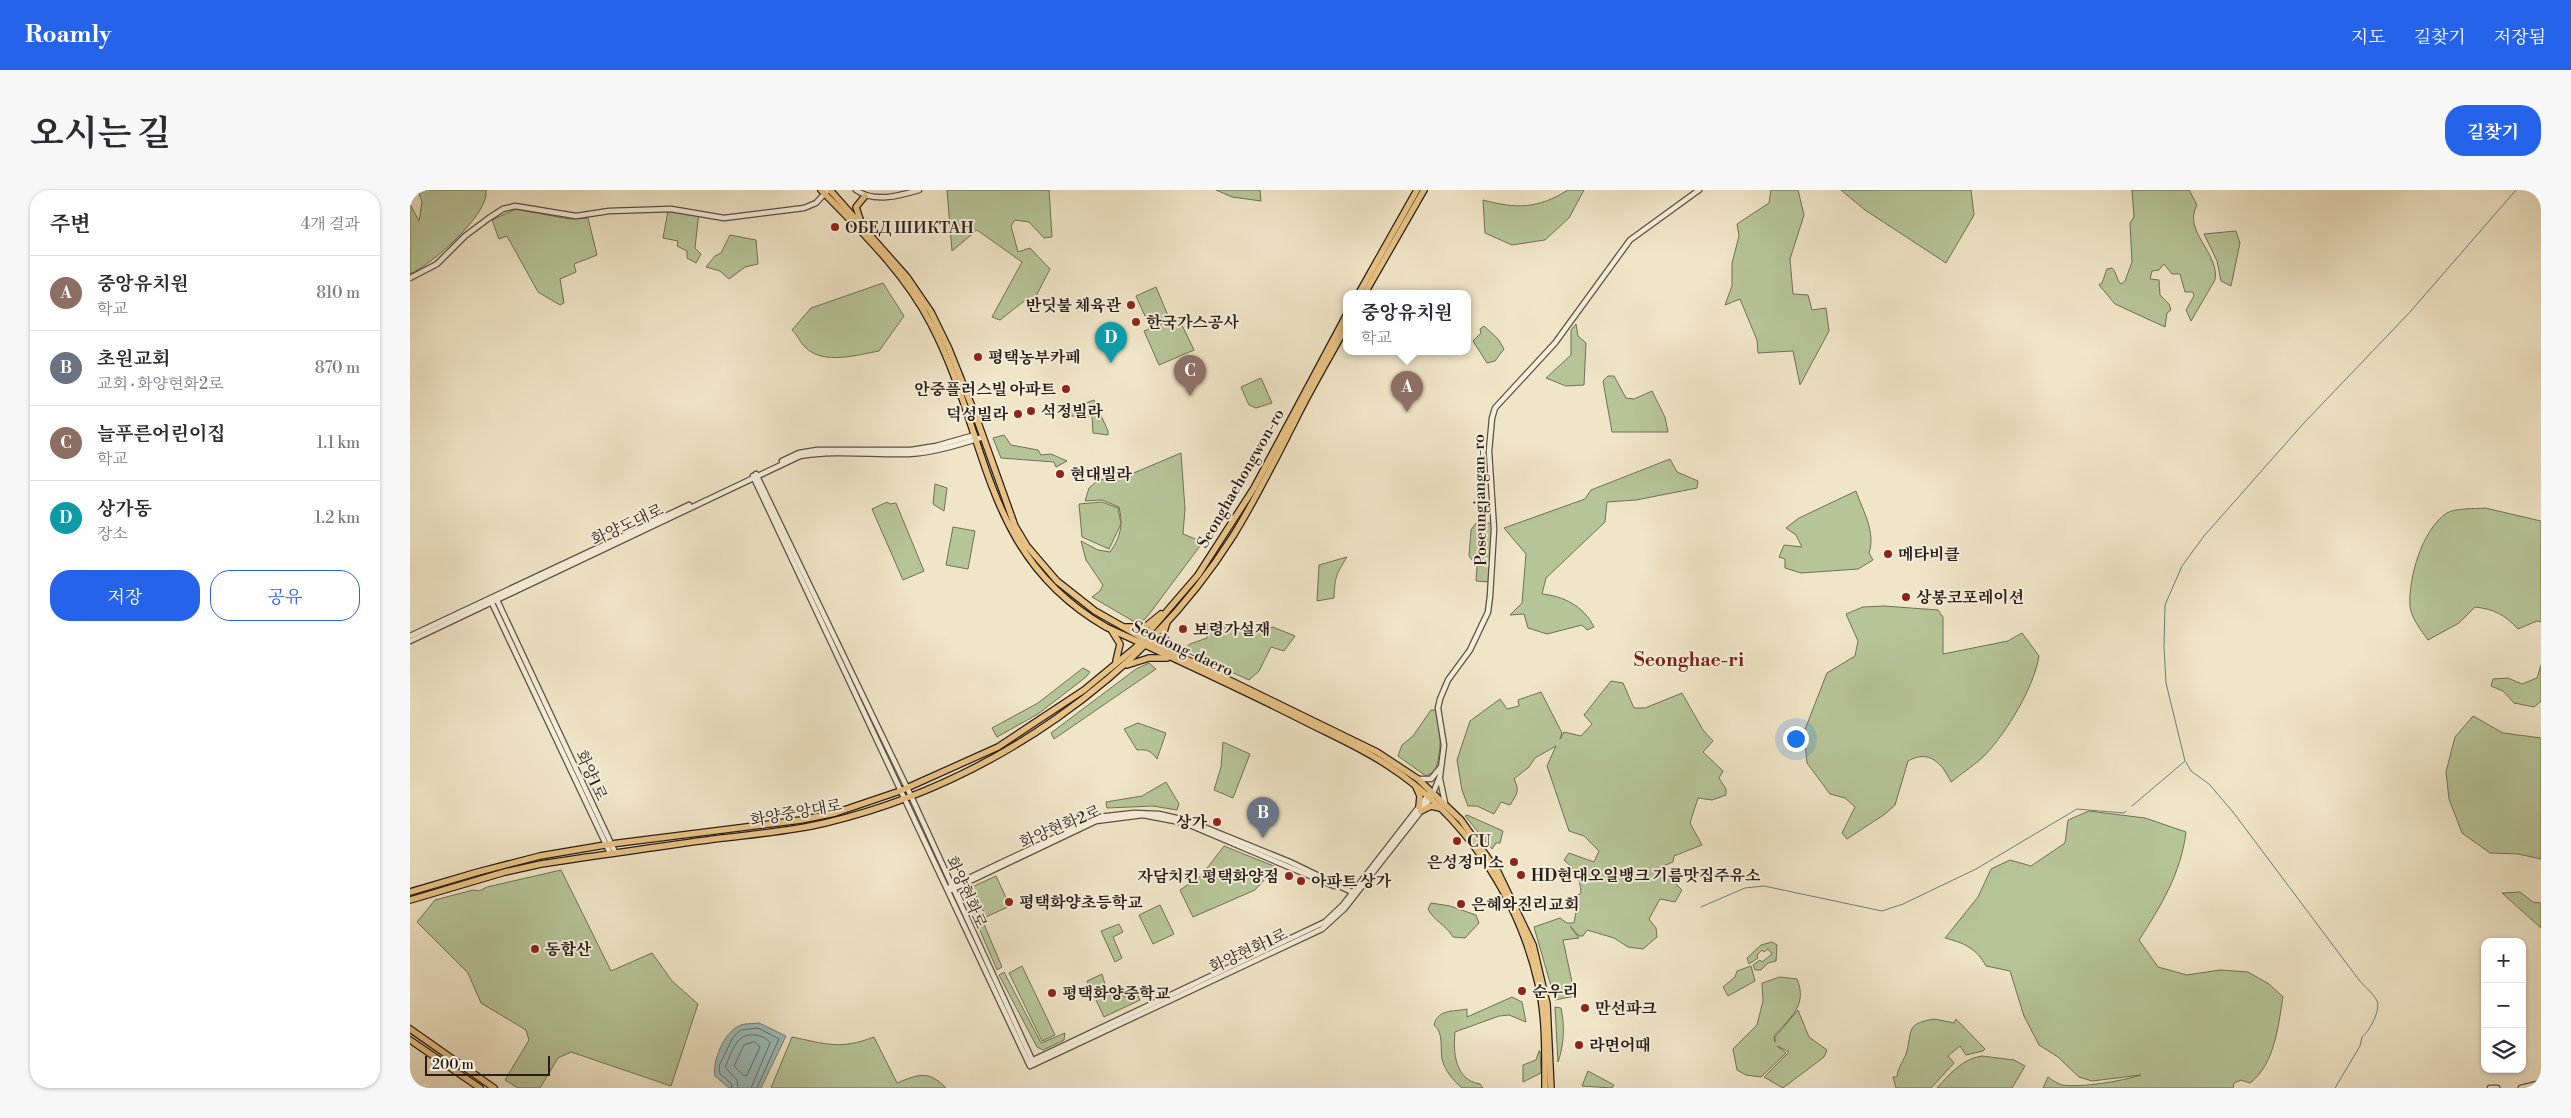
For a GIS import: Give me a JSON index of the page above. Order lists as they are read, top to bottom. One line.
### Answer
{"streets":{"main road":["Seonghaehongwon-ro","Seodong-daero","화양중앙대로"],"street":["Poseungjangan-ro","화양도대로","화양1로","화양현화2로","화양현화로","화양현화1로"]},"crossings":[["Seonghaehongwon-ro","Seodong-daero"],["Seonghaehongwon-ro","화양중앙대로"],["화양도대로","Seodong-daero"],["화양도대로","화양1로"],["Seodong-daero","화양중앙대로"],["Seodong-daero","화양현화1로"],["화양1로","화양중앙대로"],["화양중앙대로","화양현화로"],["화양현화2로","화양현화로"],["화양현화2로","화양현화1로"],["화양현화로","화양현화1로"]],"districts":["Seonghae-ri"],"places":["ОБЕД ШИКТАН","반딧불 체육관","한국가스공사","평택농부카페","안중플러스빌 아파트","석정빌라","덕성빌라","현대빌라","메타비클","상봉코포레이션","보령가설재","상가","CU","은성정미소","HD현대오일뱅크 기름맛집주유소","자담치킨 평택화양점","아파트 상가","평택화양초등학교","은혜와진리교회","동합산","순우리","평택화양중학교","만선파크","라면어때"],"scale_bar":"200 m","page":{"header":"Roamly","nav":["지도","길찾기","저장됨"],"title":"오시는 길","buttons":["길찾기",["저장","공유"]],"heading":["주변","4개 결과"],"list":[{"mark":"A","name":"중앙유치원","note":"학교","value":"810 m"},{"mark":"B","name":"초원교회","note":"교회 · 화양현화2로","value":"870 m"},{"mark":"C","name":"늘푸른어린이집","note":"학교","value":"1.1 km"},{"mark":"D","name":"상가동","note":"장소","value":"1.2 km"}],"popup":["중앙유치원","학교"],"pins":["D","C","A","B"],"map_buttons":["+","−"],"scale":"200 m"}}
